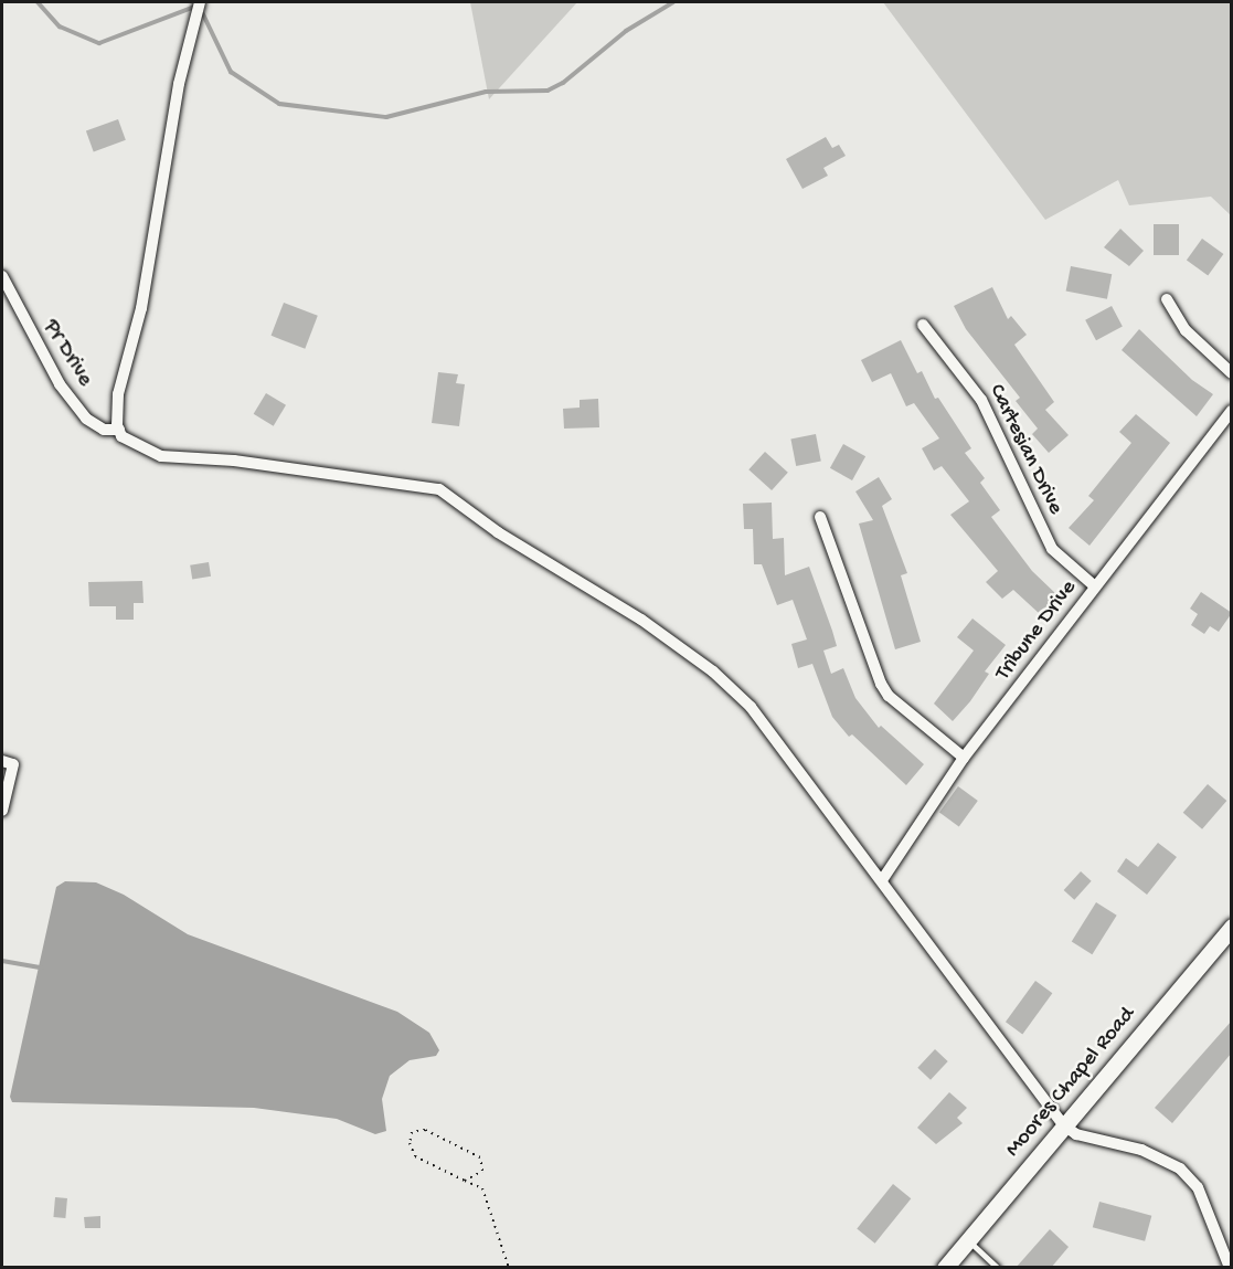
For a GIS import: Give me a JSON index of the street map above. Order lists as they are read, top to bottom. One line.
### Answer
{"streets":{"main road":["Moores Chapel Road"],"street":["Pr Drive","Cartesian Drive","Tribune Drive"]},"crossings":[["Cartesian Drive","Tribune Drive"]]}
